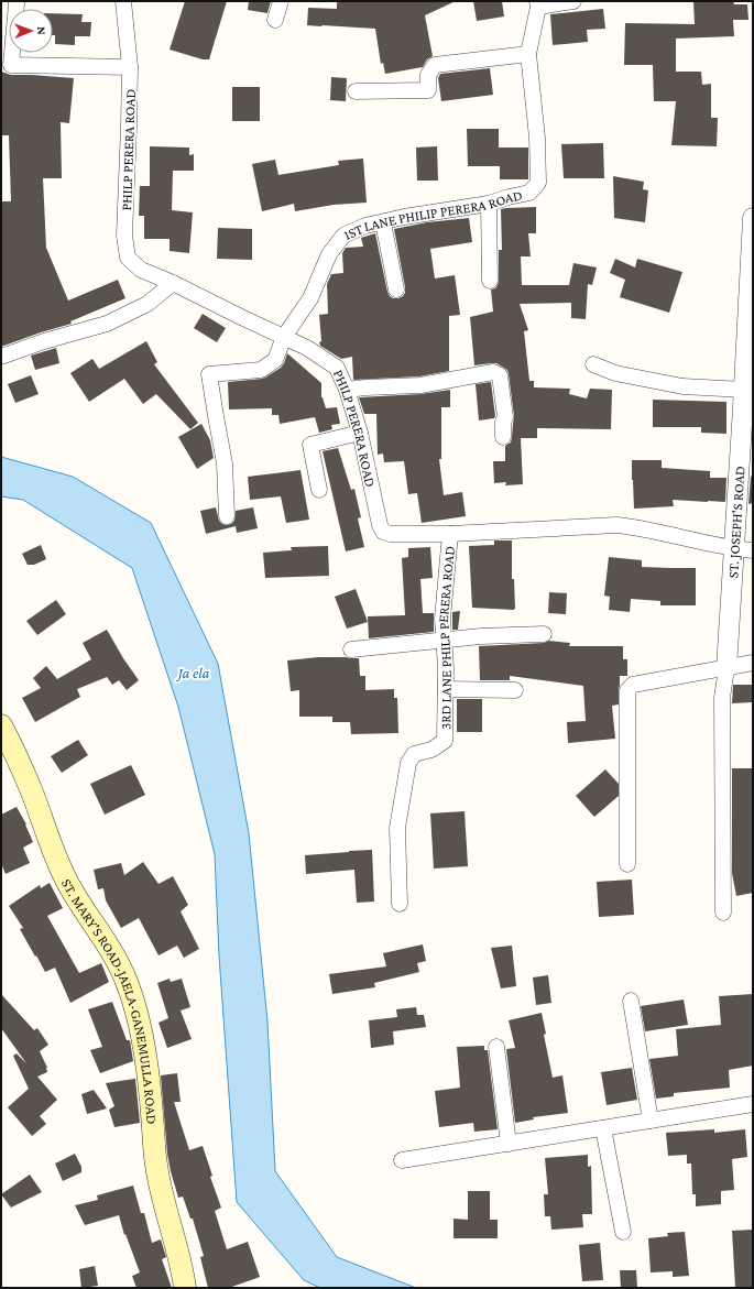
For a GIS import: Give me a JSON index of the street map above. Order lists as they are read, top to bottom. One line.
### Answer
{"streets":{"main road":["ST. MARY'S ROAD-JAELA-GANEMULLA ROAD"],"street":["PHILP PERERA ROAD","1ST LANE PHILIP PERERA ROAD","ST. JOSEPH'S ROAD","3RD LANE PHILP PERERA ROAD"]},"crossings":[["PHILP PERERA ROAD","1ST LANE PHILIP PERERA ROAD"],["PHILP PERERA ROAD","ST. JOSEPH'S ROAD"],["PHILP PERERA ROAD","3RD LANE PHILP PERERA ROAD"]],"water":["Ja ela"],"north":"right"}
